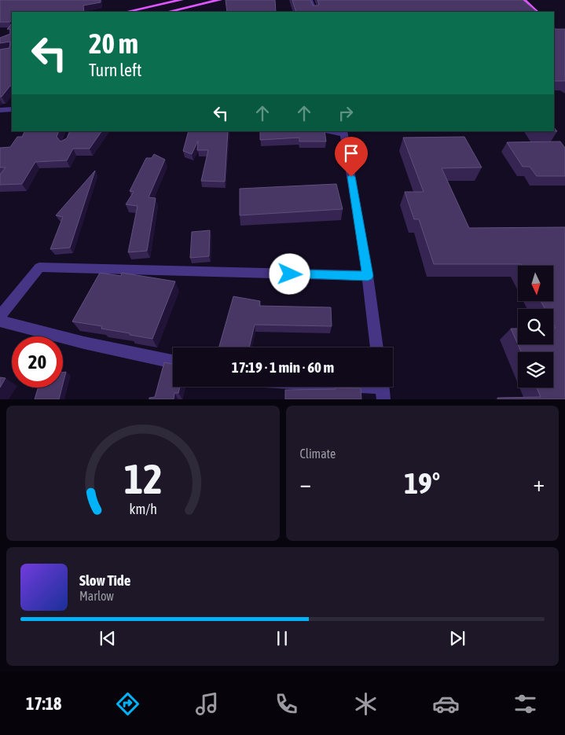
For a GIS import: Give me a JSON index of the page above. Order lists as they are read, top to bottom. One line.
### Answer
{"north":"bottom","page":{"turn":["20 m","Turn left"],"limit":"20","trip":"17:19 · 1 min · 60 m","tile":"Climate","heat":["−","19°","+"],"song":["Slow Tide","Marlow"],"tabs":"17:18","gauge":["12","km/h"]}}
